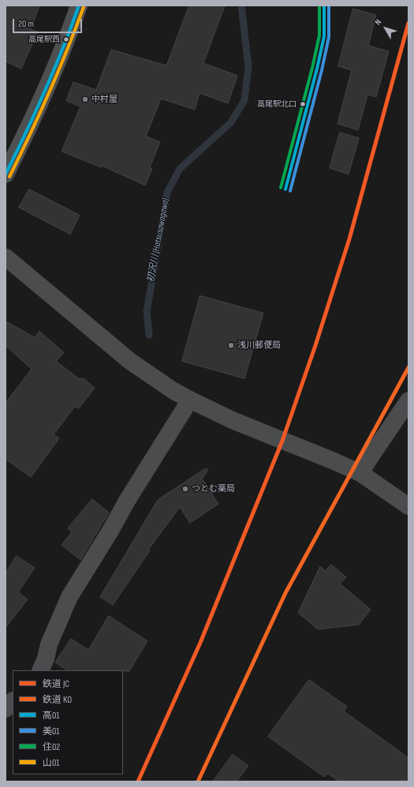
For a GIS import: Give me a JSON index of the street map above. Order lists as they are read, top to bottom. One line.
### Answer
{"water":["初沢川 (Hatsusawagawa)"],"places":["高尾駅西","中村屋","高尾駅北口","浅川郵便局","つとむ薬局"],"lines":["transit line 高01","transit line 美01","transit line 住02","transit line 山01","rail line JC","rail line KO"],"legend":["鉄道 JC","鉄道 KO","高01","美01","住02","山01"],"scale_bar":"20 m","north":"top left"}
